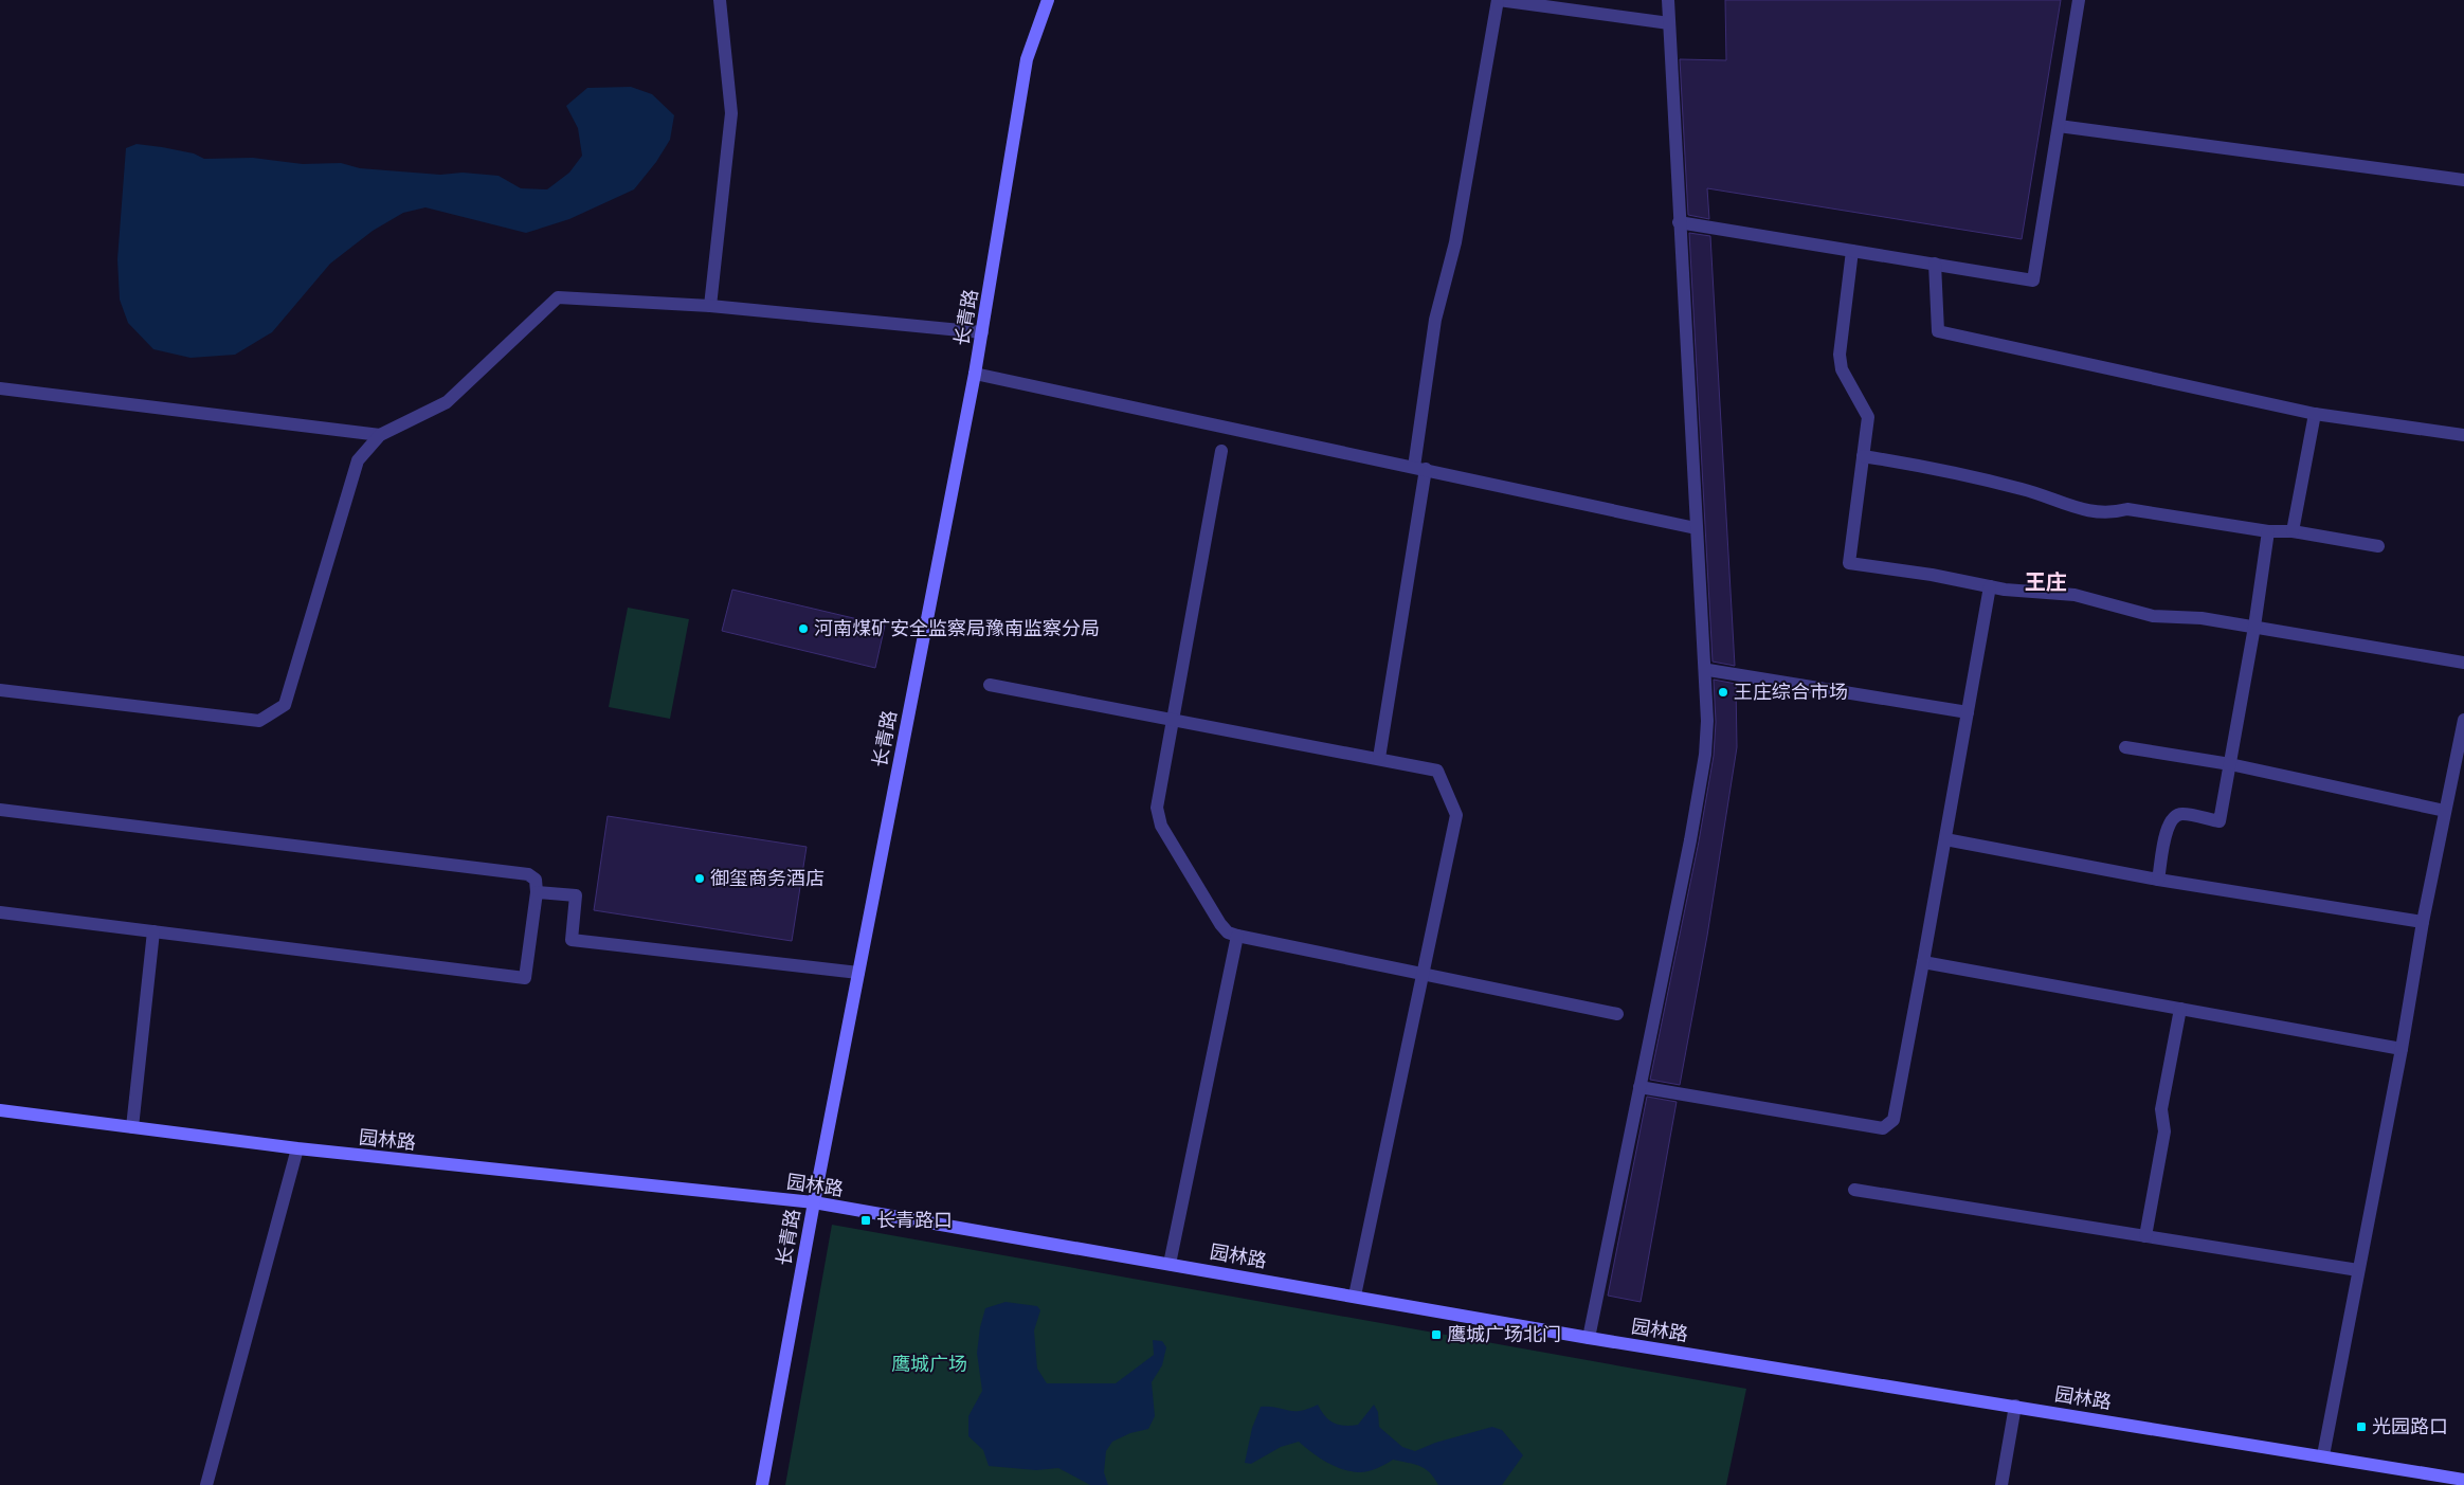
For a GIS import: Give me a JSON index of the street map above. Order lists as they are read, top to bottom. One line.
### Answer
{"streets":{"street":["长青路","园林路"]},"crossings":[["长青路","园林路"]],"districts":["王庄"],"parks":["鹰城广场"],"places":{"other":["河南煤矿安全监察局豫南监察分局","王庄综合市场","御玺商务酒店"],"transit":["长青路口","鹰城广场北门","光园路口"]}}
